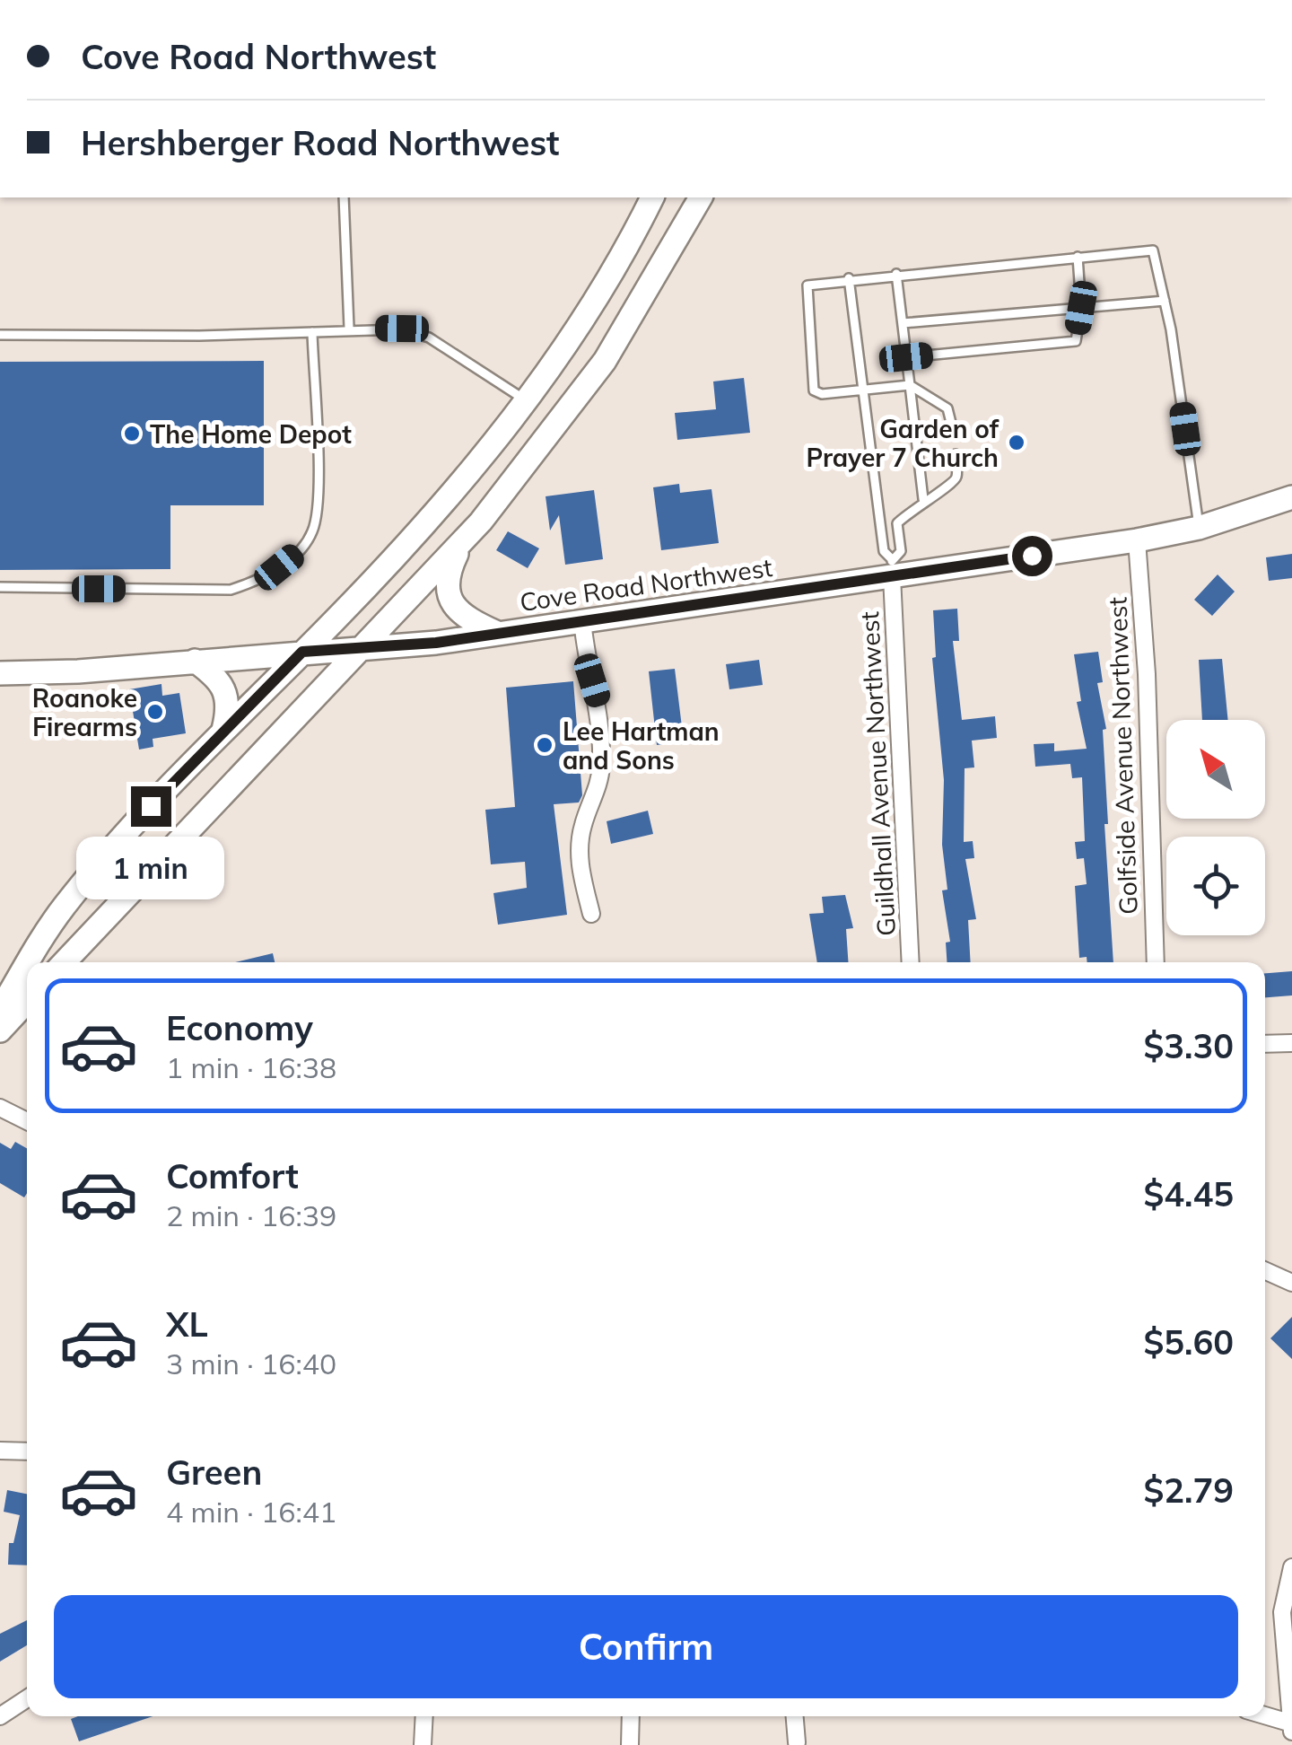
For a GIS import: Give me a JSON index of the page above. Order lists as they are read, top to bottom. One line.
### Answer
{"streets":{"main road":["Cove Road Northwest"],"street":["Golfside Avenue Northwest","Guildhall Avenue Northwest"]},"crossings":[["Cove Road Northwest","Golfside Avenue Northwest"],["Cove Road Northwest","Guildhall Avenue Northwest"]],"places":["The Home Depot","Garden of Prayer 7 Church","Roanoke Firearms","Lee Hartman and Sons"],"north":"top left","page":{"banner":["Cove Road Northwest","Hershberger Road Northwest"],"bubble":"1 min","list":[{"name":"Economy","note":"1 min · 16:38","value":"$3.30"},{"name":"Comfort","note":"2 min · 16:39","value":"$4.45"},{"name":"XL","note":"3 min · 16:40","value":"$5.60"},{"name":"Green","note":"4 min · 16:41","value":"$2.79"}],"buttons":"Confirm"}}
